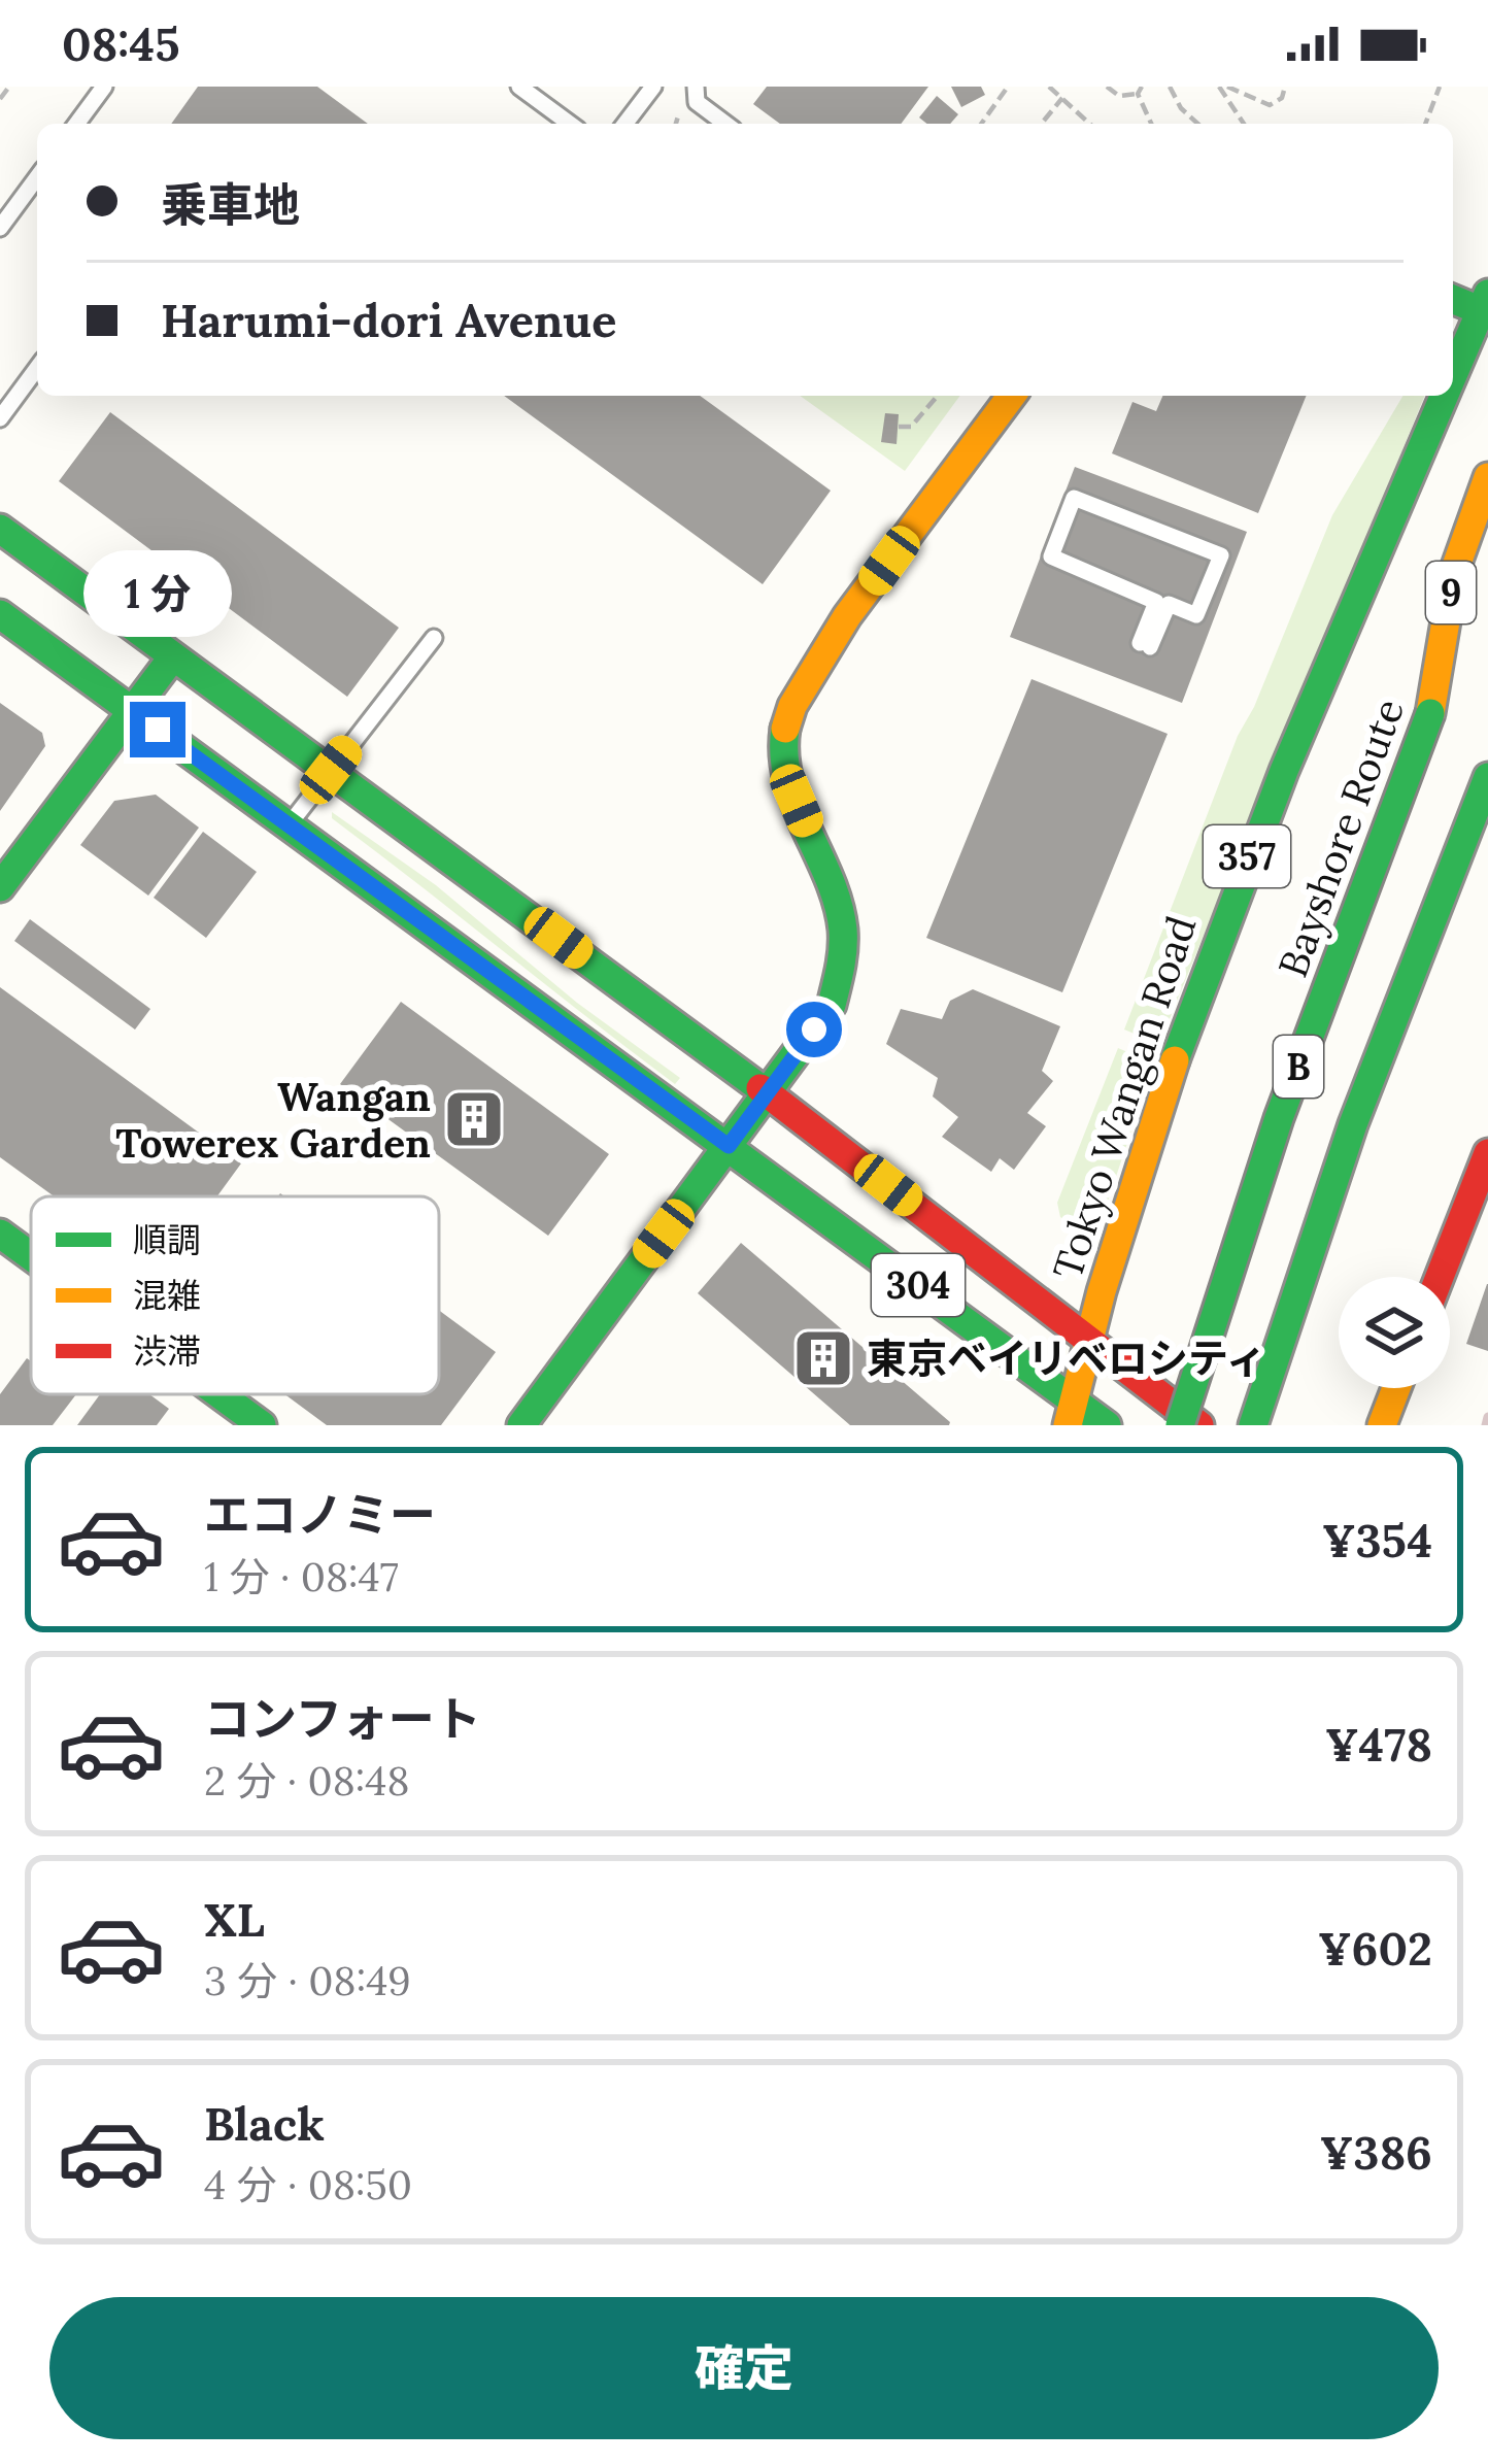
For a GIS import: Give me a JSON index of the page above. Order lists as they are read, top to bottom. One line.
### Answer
{"streets":{"main road":["9","Bayshore Route","357","B","Tokyo Wangan Road","304"]},"crossings":[["9","Bayshore Route"],["Tokyo Wangan Road","304"]],"places":{"building":["Wangan Towerex Garden","東京ベイリベロシティ"]},"legend":["順調","混雑","渋滞"],"page":{"status":"08:45","banner":["乗車地","Harumi-dori Avenue"],"bubble":"1 分","list":[{"name":"エコノミー","note":"1 分 · 08:47","value":"¥354"},{"name":"コンフォート","note":"2 分 · 08:48","value":"¥478"},{"name":"XL","note":"3 分 · 08:49","value":"¥602"},{"name":"Black","note":"4 分 · 08:50","value":"¥386"}],"buttons":"確定"}}
